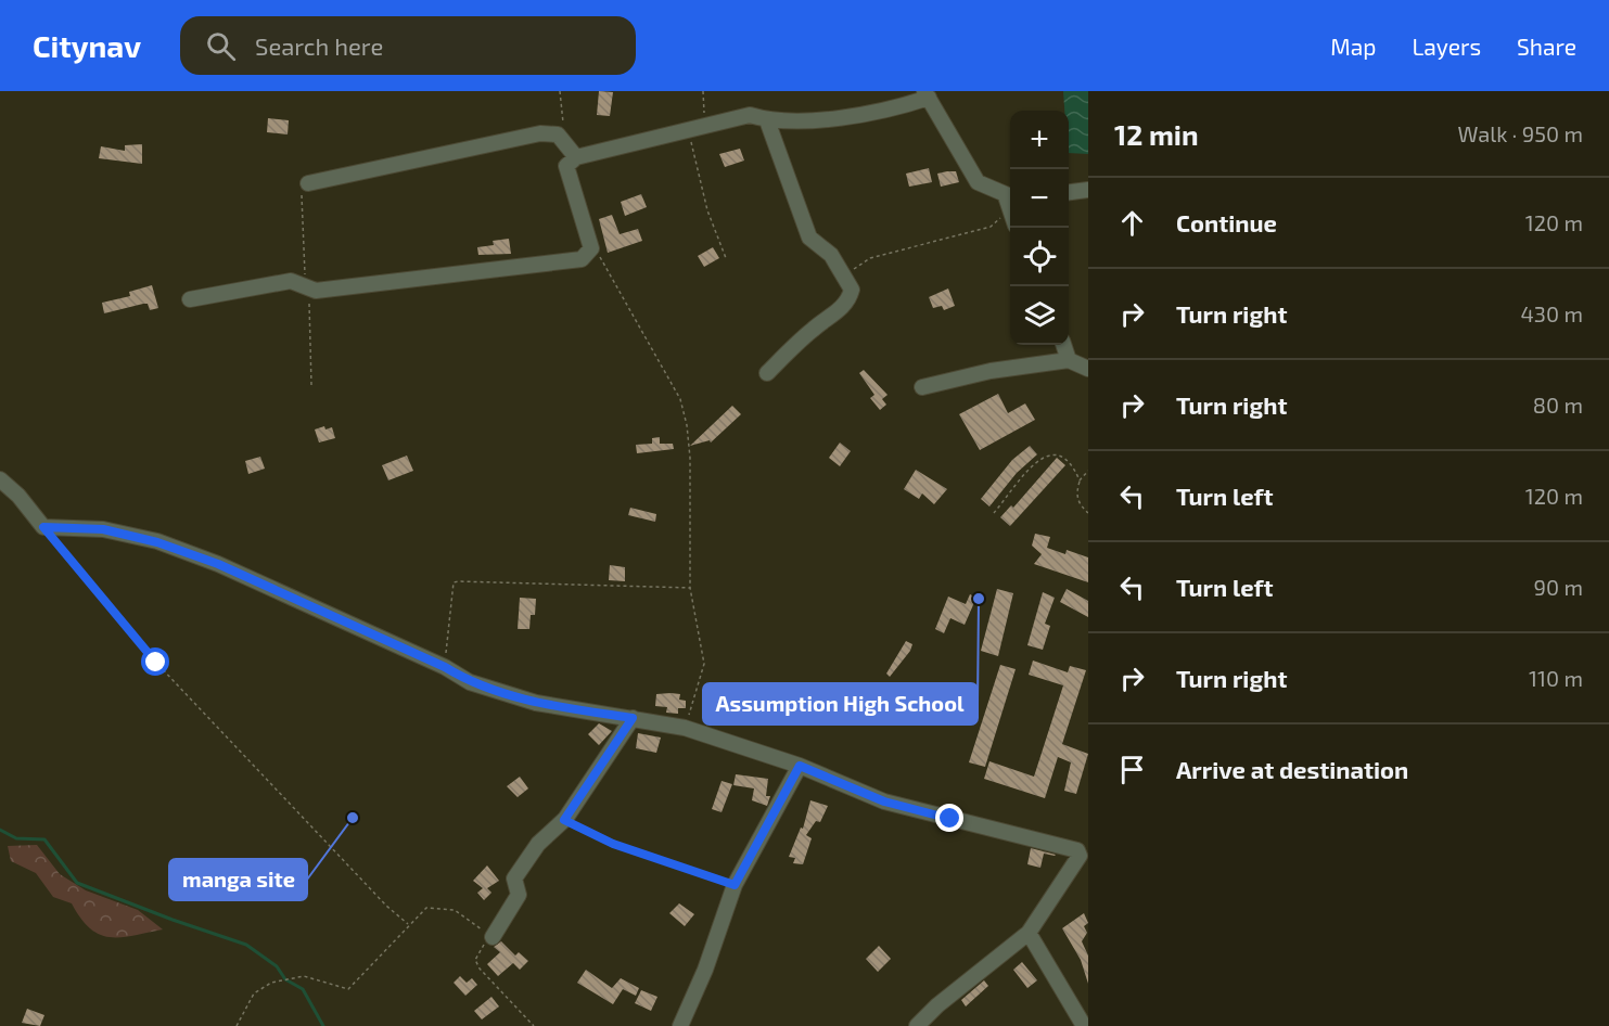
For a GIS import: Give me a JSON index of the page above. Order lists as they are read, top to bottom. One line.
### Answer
{"places":["Assumption High School","manga site"],"page":{"header":"Citynav","search":"Search here","nav":["Map","Layers","Share"],"heading":["12 min","Walk · 950 m"],"map_buttons":["+","−"],"list":[["Continue","120 m"],["Turn right","430 m"],["Turn right","80 m"],["Turn left","120 m"],["Turn left","90 m"],["Turn right","110 m"],"Arrive at destination"]}}
